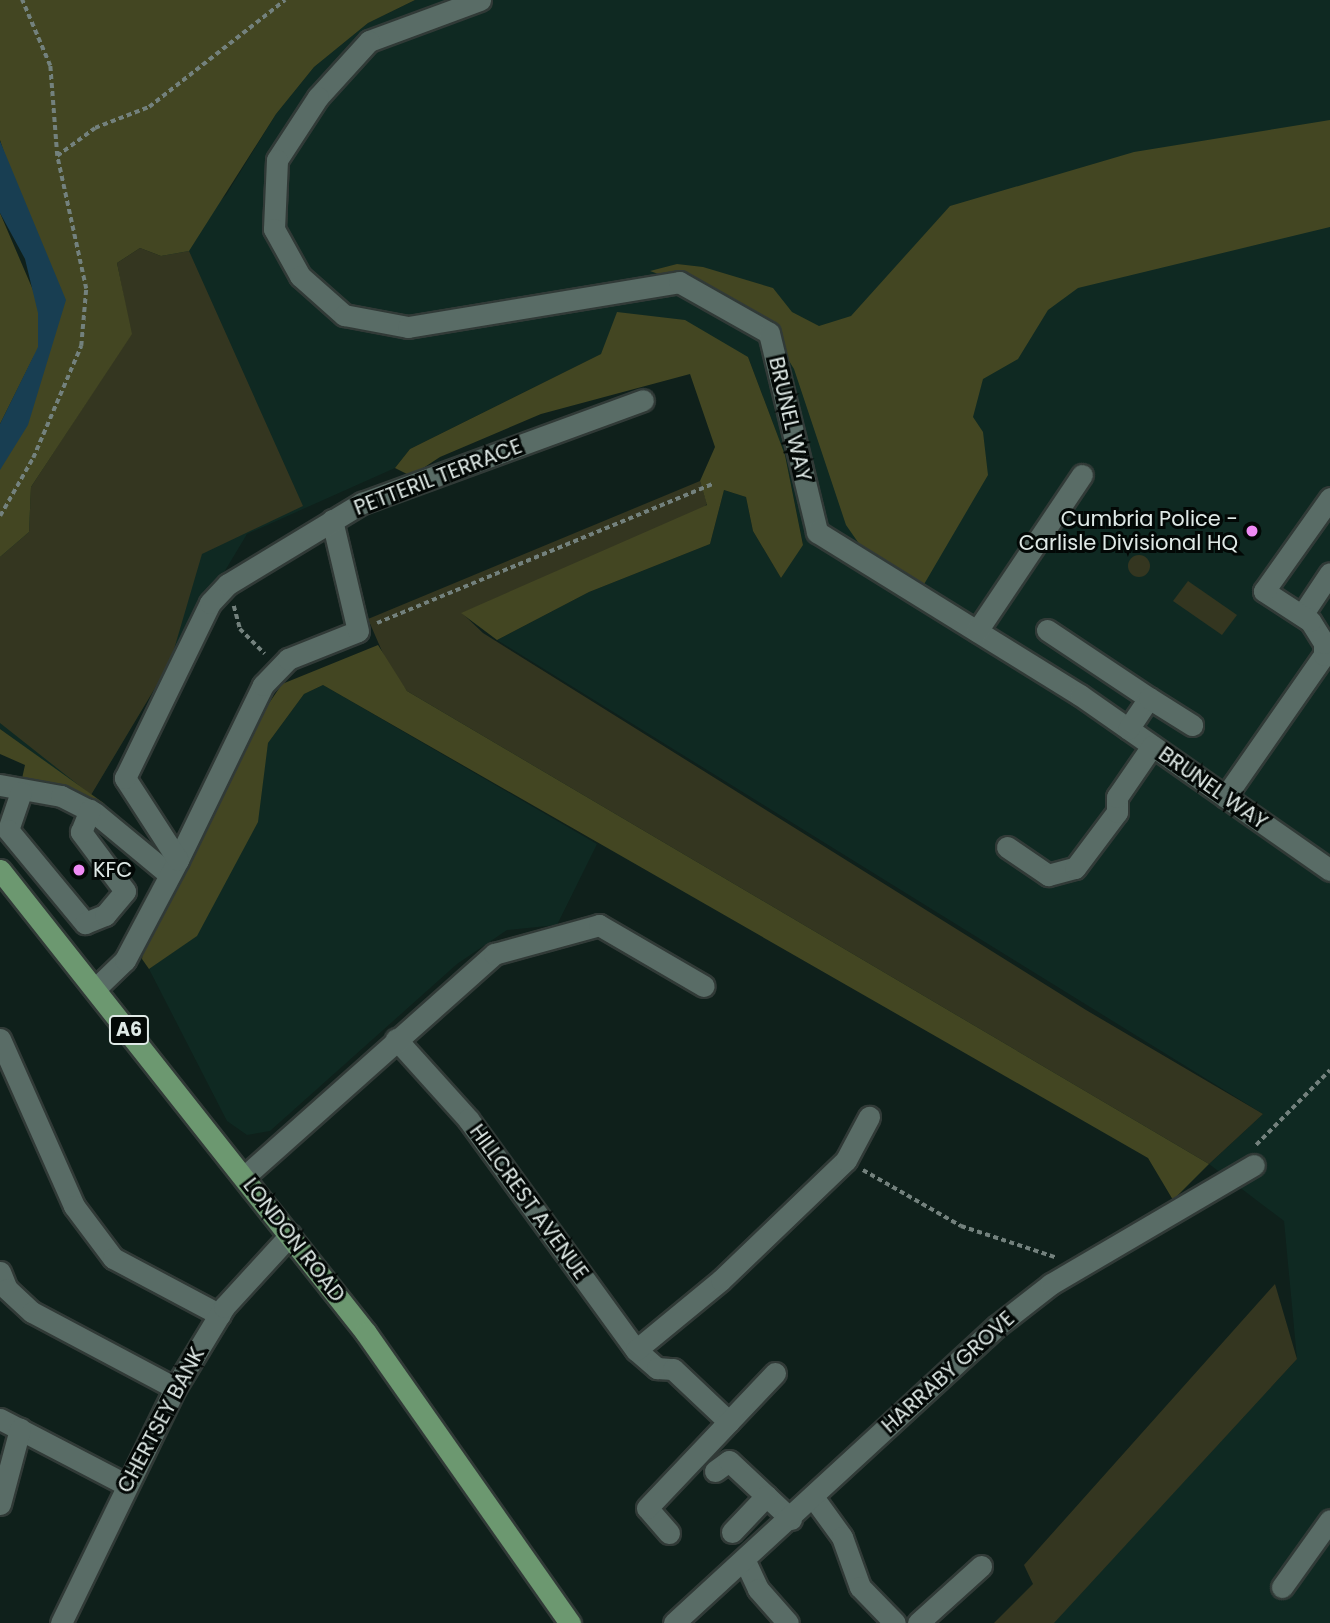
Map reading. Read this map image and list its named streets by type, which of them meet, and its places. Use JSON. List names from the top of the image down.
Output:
{
  "streets": {
    "main road": ["A6", "LONDON ROAD"],
    "street": [
      "BRUNEL WAY",
      "PETTERIL TERRACE",
      "HILLCREST AVENUE",
      "HARRABY GROVE",
      "CHERTSEY BANK"
    ]
  },
  "crossings": [
    ["LONDON ROAD", "CHERTSEY BANK"]
  ],
  "places": ["Cumbria Police - Carlisle Divisional HQ", "KFC"]
}
